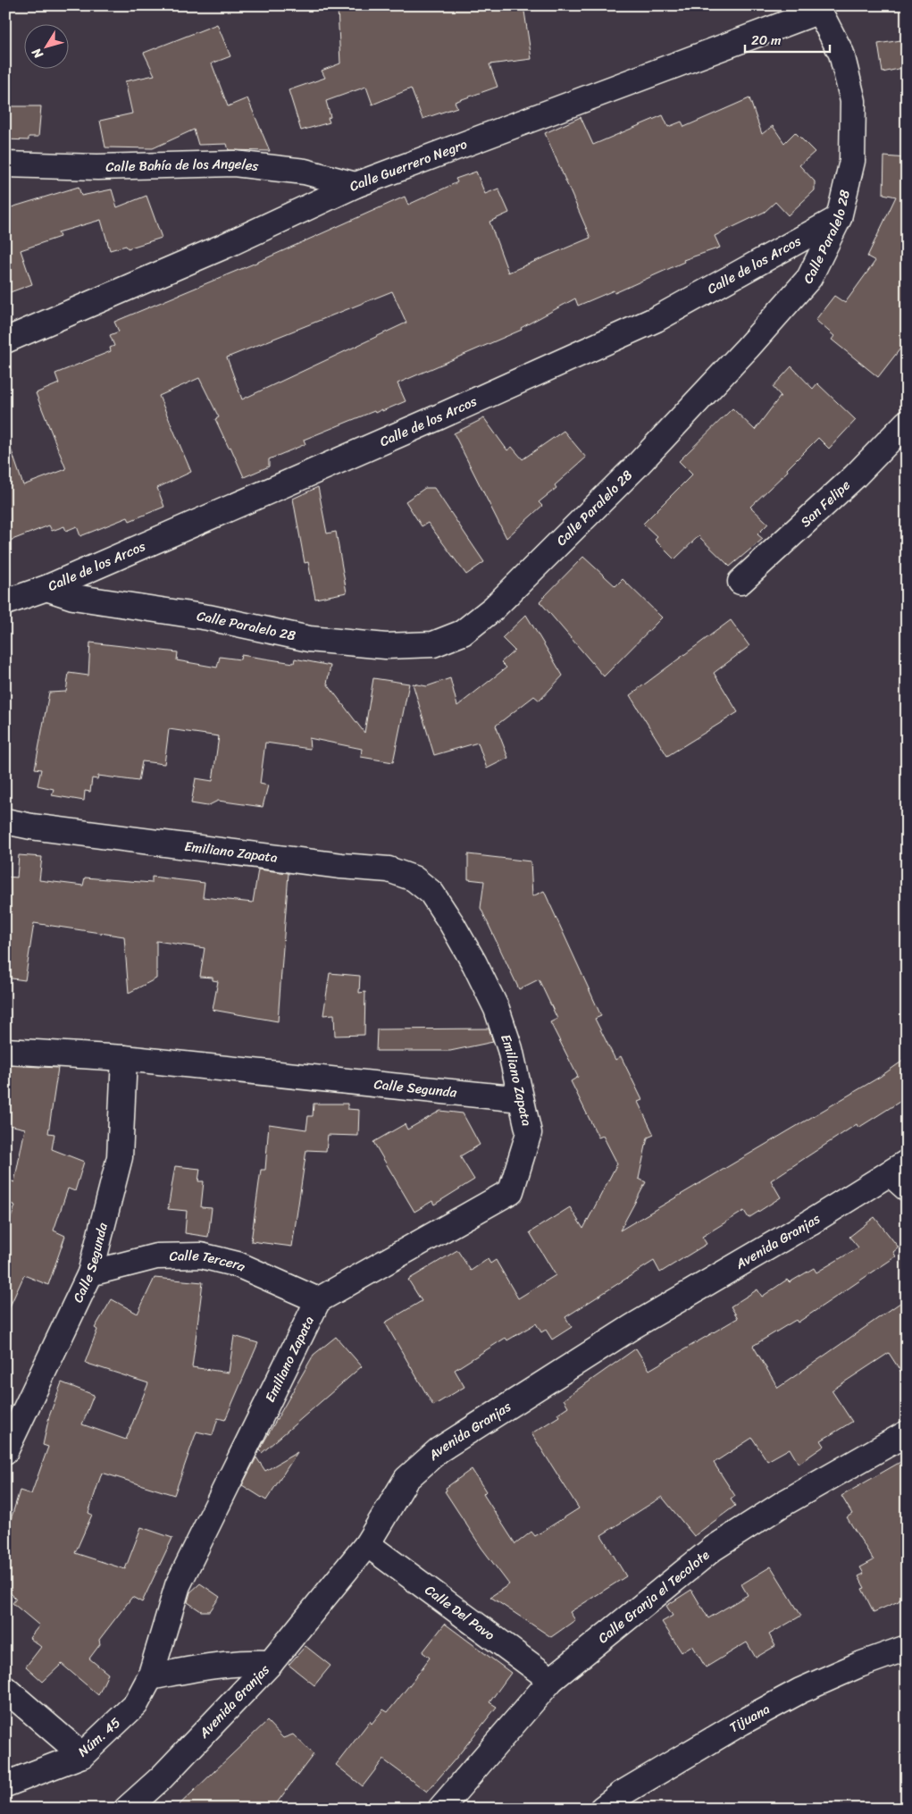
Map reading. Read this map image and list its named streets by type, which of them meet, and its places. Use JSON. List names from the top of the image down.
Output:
{
  "streets": {
    "street": [
      "Calle Guerrero Negro",
      "Calle Bahía de los Angeles",
      "Calle Paralelo 28",
      "Calle de los Arcos",
      "San Felipe",
      "Emiliano Zapata",
      "Calle Segunda",
      "Avenida Granjas",
      "Calle Tercera",
      "Calle Granja el Tecolote",
      "Calle Del Pavo",
      "Tijuana",
      "Núm. 45"
    ]
  },
  "crossings": [
    ["Calle Guerrero Negro", "Calle Bahía de los Angeles"],
    ["Calle Guerrero Negro", "Calle Paralelo 28"],
    ["Calle Paralelo 28", "Calle de los Arcos"],
    ["Emiliano Zapata", "Calle Segunda"],
    ["Emiliano Zapata", "Calle Tercera"],
    ["Emiliano Zapata", "Núm. 45"],
    ["Calle Segunda", "Calle Tercera"],
    ["Avenida Granjas", "Calle Del Pavo"],
    ["Calle Granja el Tecolote", "Calle Del Pavo"]
  ],
  "scale_bar": "20 m",
  "north": "bottom left"
}
